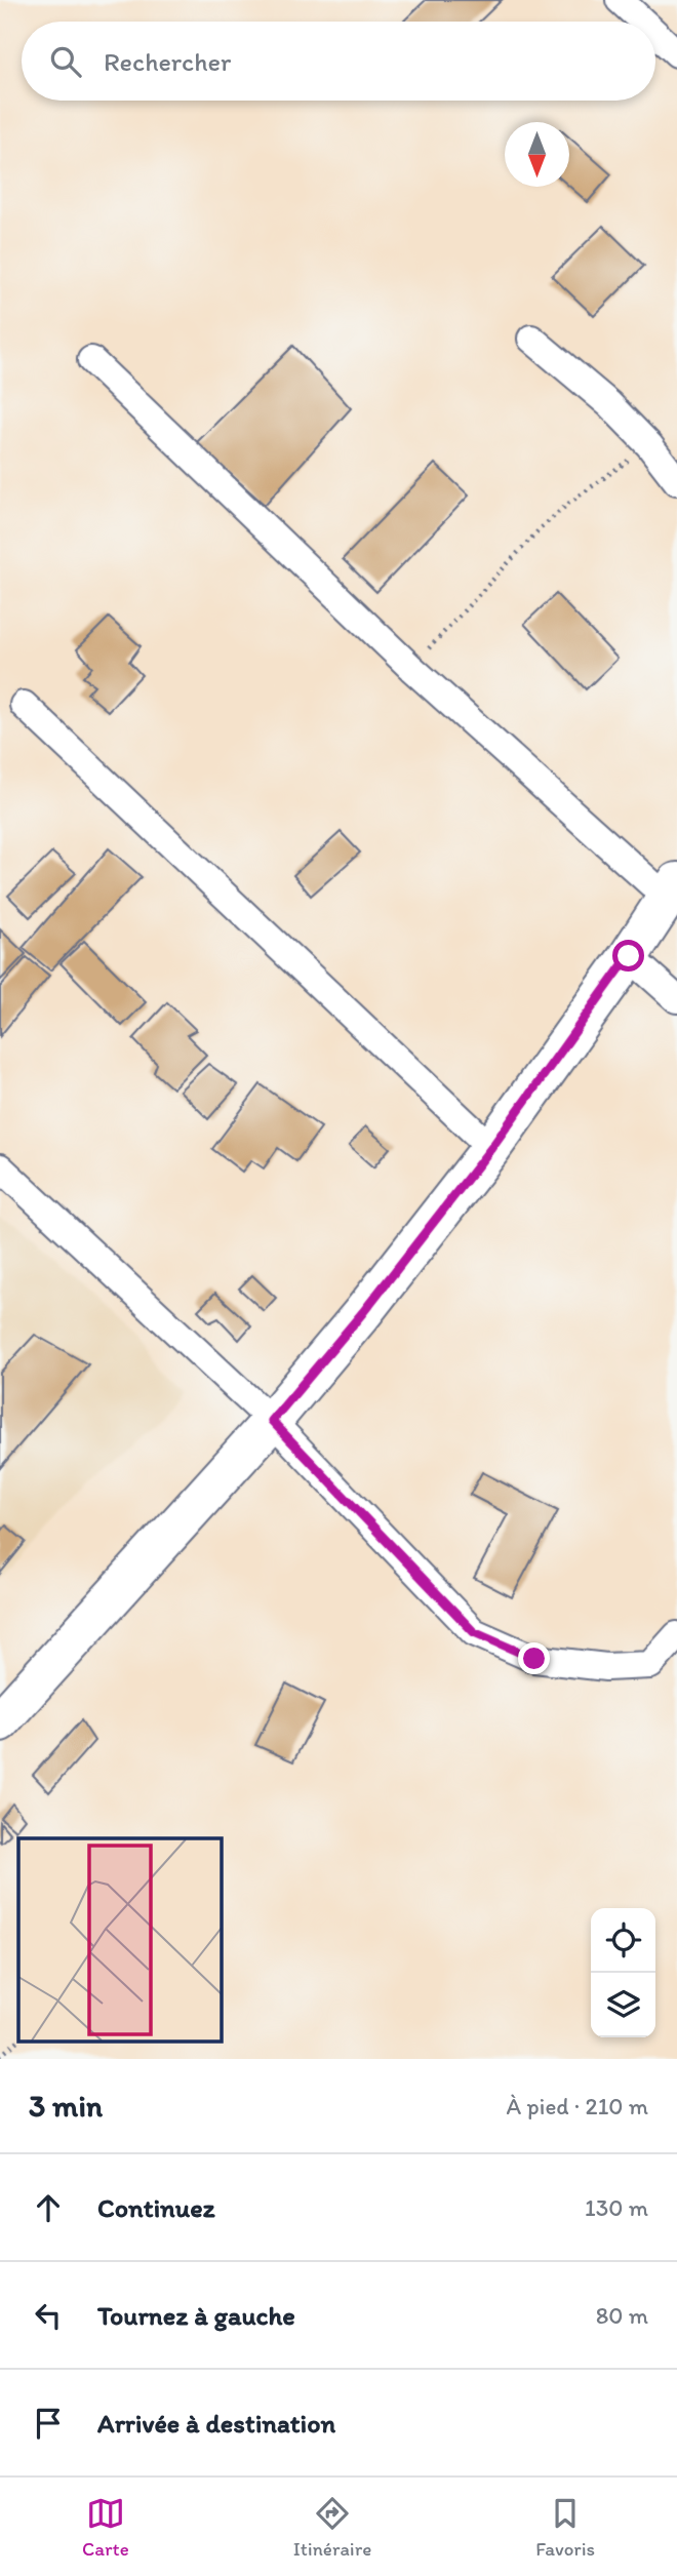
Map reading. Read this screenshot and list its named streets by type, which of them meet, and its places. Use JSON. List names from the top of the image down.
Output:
{
  "north": "bottom",
  "page": {
    "search": "Rechercher",
    "heading": ["3 min", "À pied · 210 m"],
    "list": [
      ["Continuez", "130 m"],
      ["Tournez à gauche", "80 m"],
      "Arrivée à destination"
    ],
    "nav": ["Carte", "Itinéraire", "Favoris"]
  }
}
